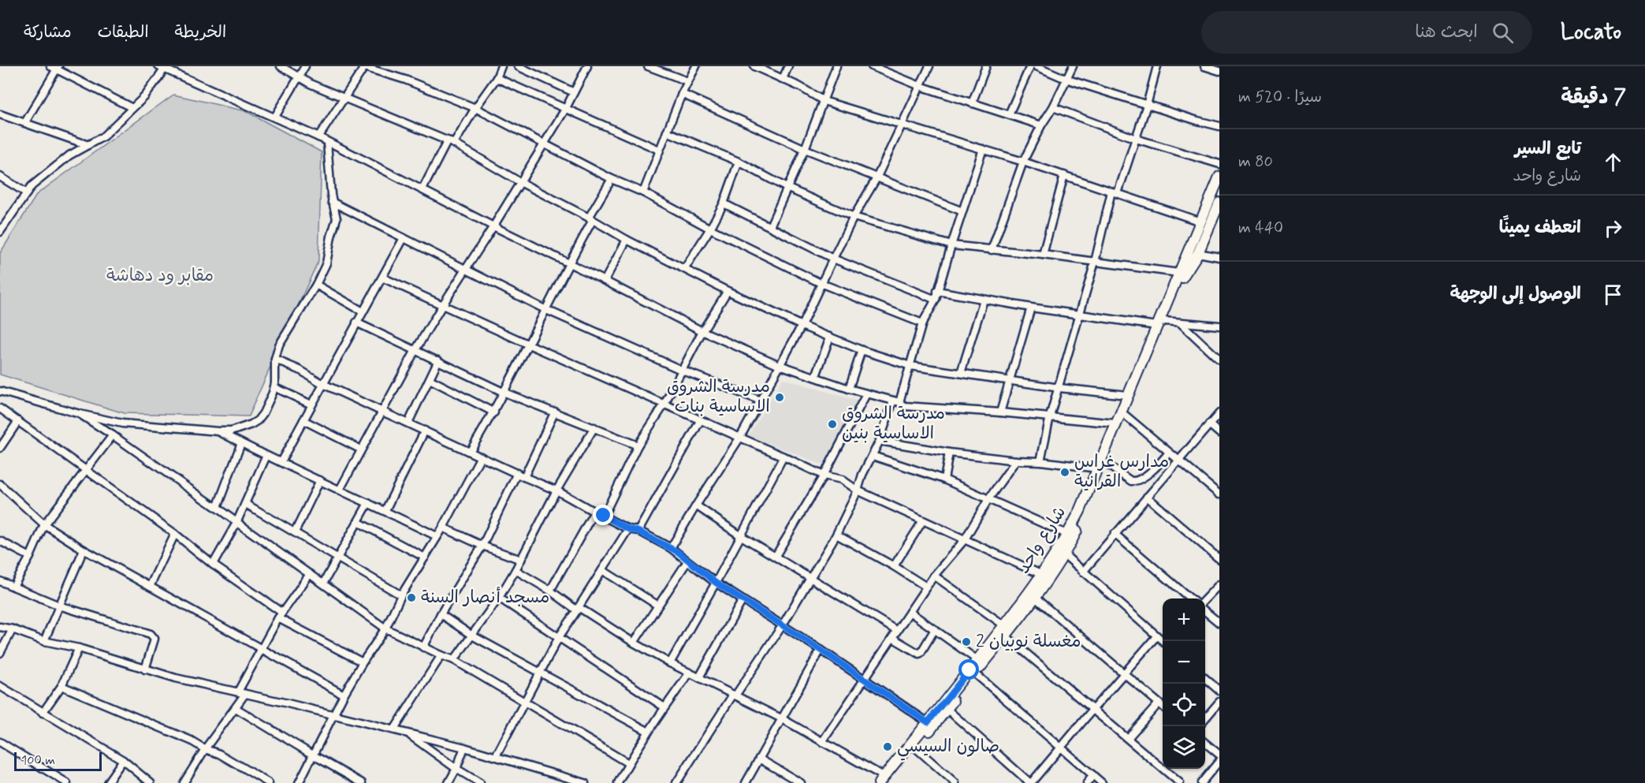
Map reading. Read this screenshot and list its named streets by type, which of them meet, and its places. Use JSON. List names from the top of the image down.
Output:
{
  "streets": {
    "street": ["شارع واحد"]
  },
  "parks": ["مقابر ود دهاشة"],
  "places": [
    "مدرسة الشروق الاساسية بنات",
    "مدرسة الشروق الاساسية بنين",
    "مدارس غراس القرانية",
    "مسجد أنصار السنة",
    "مغسلة نوبيان 2",
    "صالون السيسي"
  ],
  "scale_bar": "100 m",
  "page": {
    "header": "Locato",
    "search": "ابحث هنا",
    "nav": ["الخريطة", "الطبقات", "مشاركة"],
    "heading": ["7 دقيقة", "سيرًا · 520 m"],
    "list": [
      ["تابع السير", "شارع واحد", "80 m"],
      ["انعطف يمينًا", "440 m"],
      "الوصول إلى الوجهة"
    ],
    "map_buttons": ["+", "−"],
    "scale": "100 m"
  }
}
